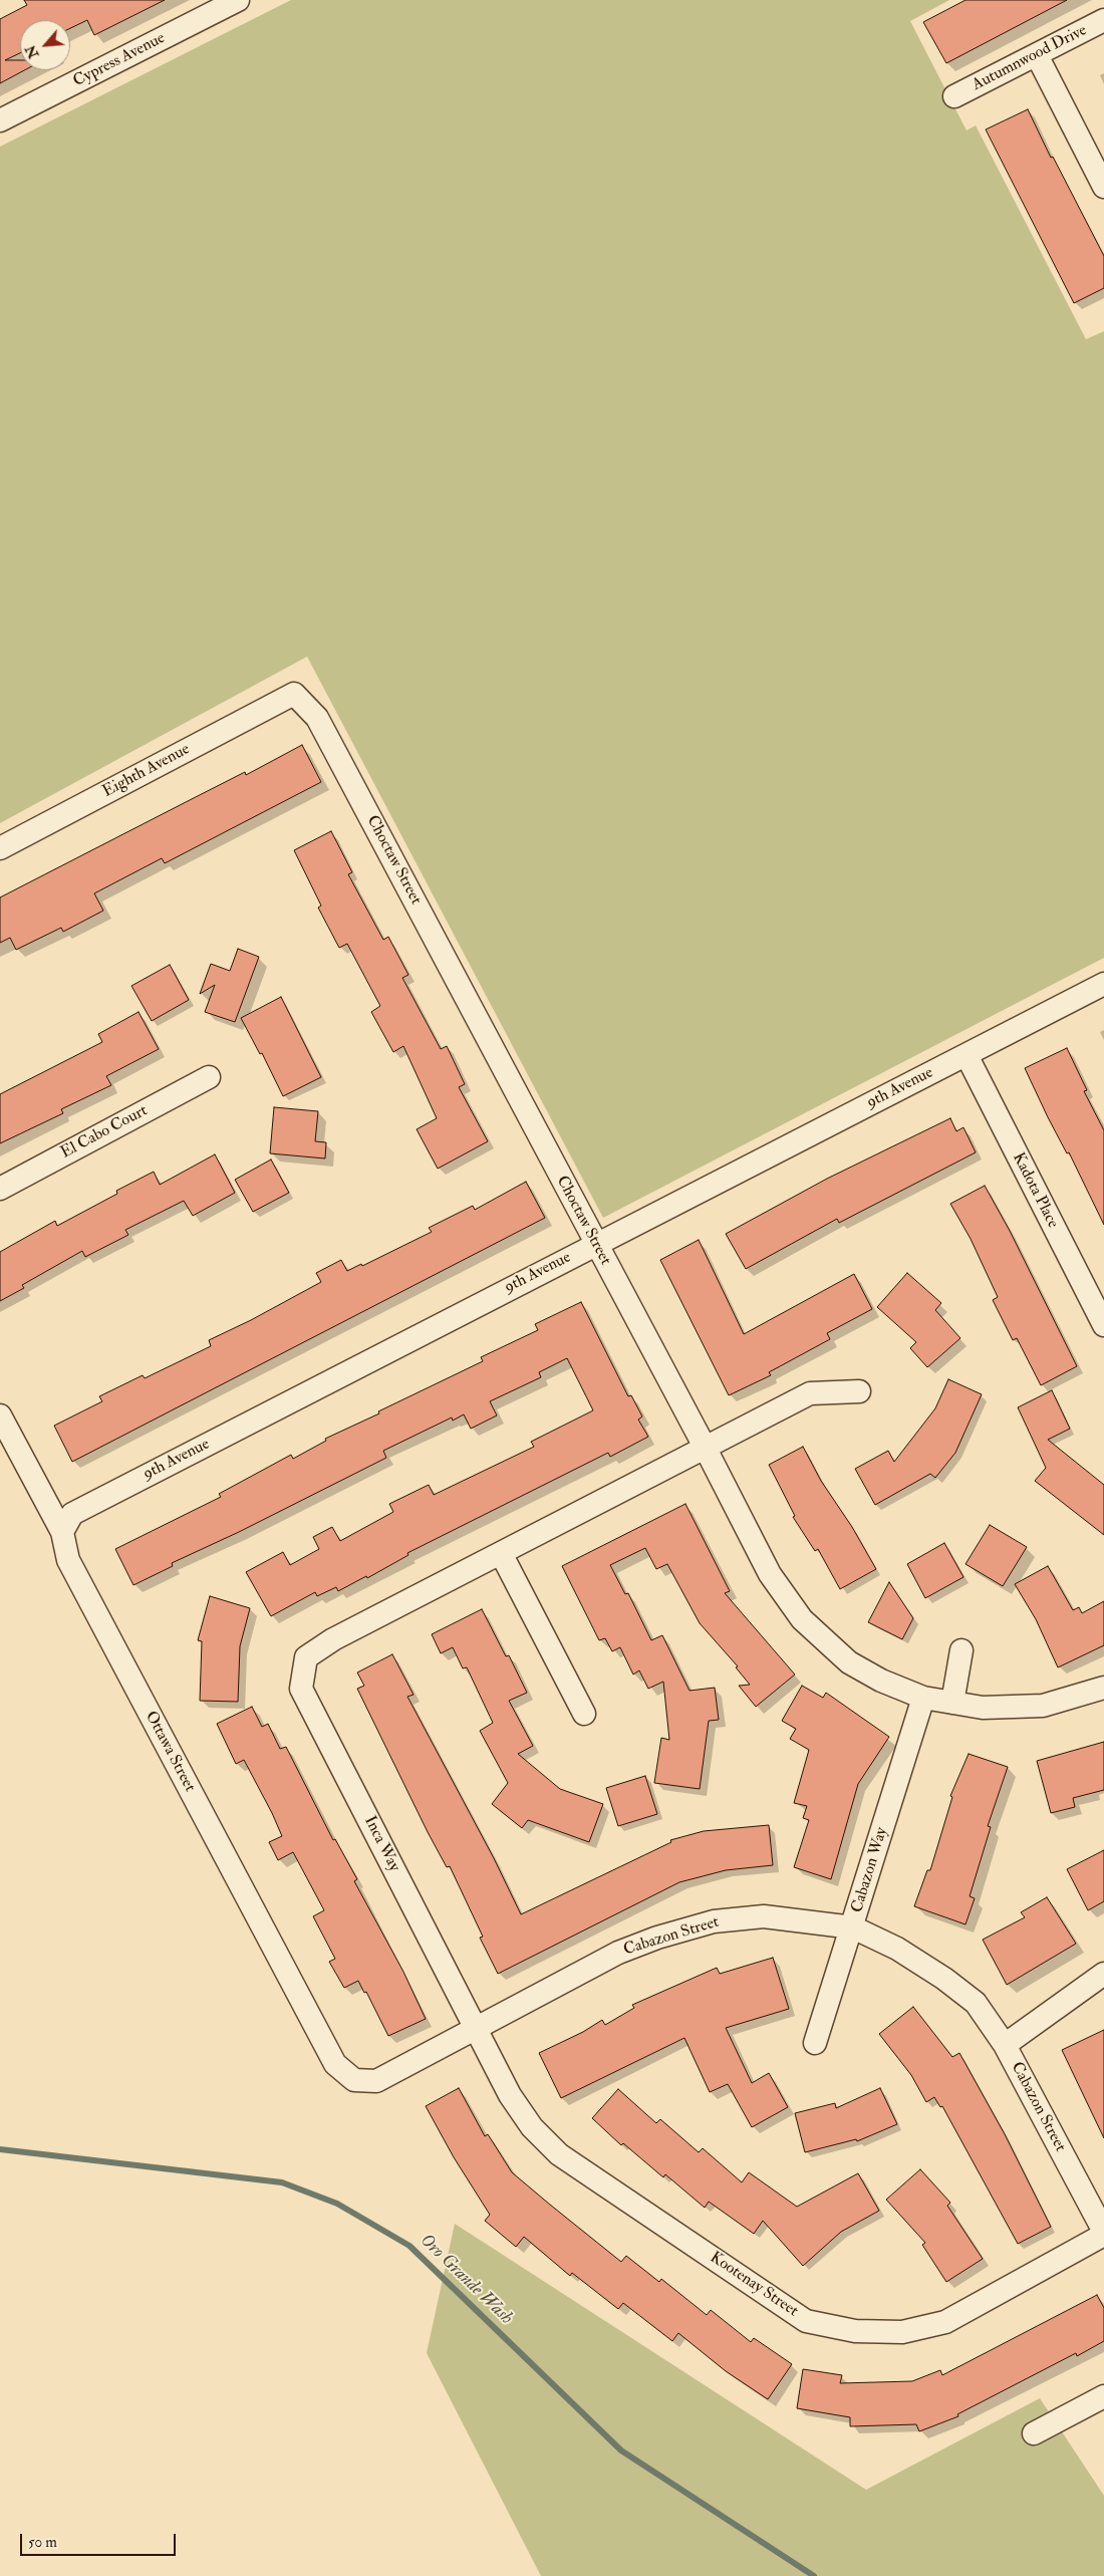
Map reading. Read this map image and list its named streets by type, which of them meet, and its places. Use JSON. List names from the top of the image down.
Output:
{
  "streets": {
    "street": [
      "Autumnwood Drive",
      "Cypress Avenue",
      "Eighth Avenue",
      "Choctaw Street",
      "9th Avenue",
      "El Cabo Court",
      "Kadota Place",
      "Ottawa Street",
      "Inca Way",
      "Cabazon Way",
      "Cabazon Street",
      "Kootenay Street"
    ]
  },
  "crossings": [
    ["Eighth Avenue", "Choctaw Street"],
    ["Choctaw Street", "9th Avenue"],
    ["Choctaw Street", "Cabazon Way"],
    ["9th Avenue", "Kadota Place"],
    ["9th Avenue", "Ottawa Street"],
    ["Ottawa Street", "Cabazon Street"],
    ["Inca Way", "Cabazon Street"],
    ["Inca Way", "Kootenay Street"],
    ["Cabazon Way", "Cabazon Street"],
    ["Cabazon Street", "Kootenay Street"]
  ],
  "water": ["Oro Grande Wash"],
  "scale_bar": "50 m",
  "north": "bottom left"
}
